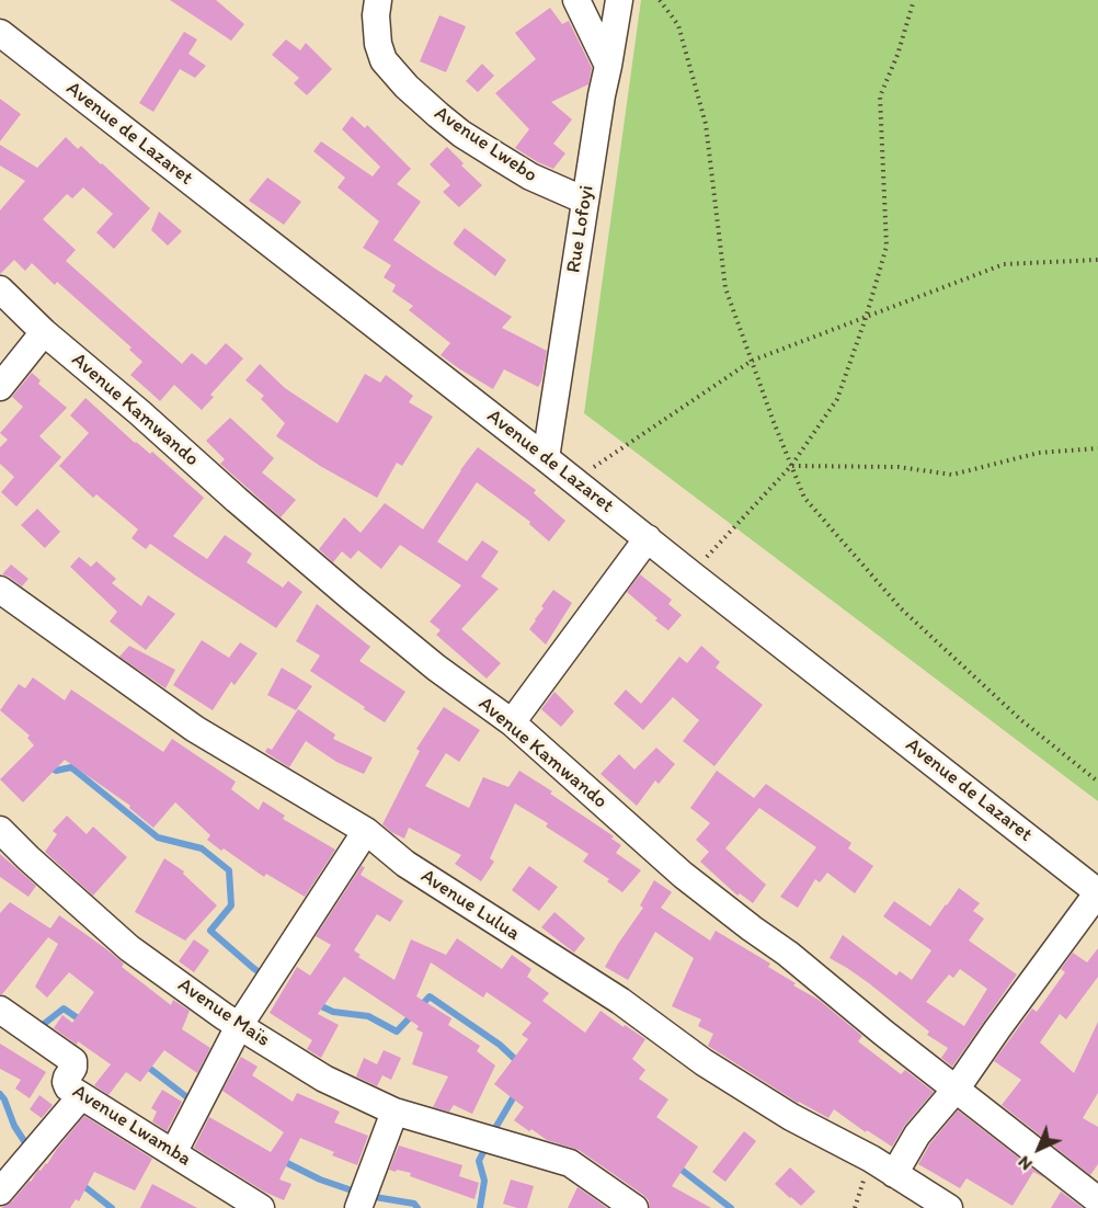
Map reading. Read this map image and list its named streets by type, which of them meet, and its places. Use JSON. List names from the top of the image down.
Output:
{
  "streets": {
    "street": [
      "Avenue de Lazaret",
      "Avenue Lwebo",
      "Rue Lofoyi",
      "Avenue Kamwando",
      "Avenue Lulua",
      "Avenue Maïs",
      "Avenue Lwamba"
    ]
  },
  "crossings": [
    ["Avenue de Lazaret", "Rue Lofoyi"],
    ["Avenue Lwebo", "Rue Lofoyi"]
  ],
  "north": "bottom left"
}
